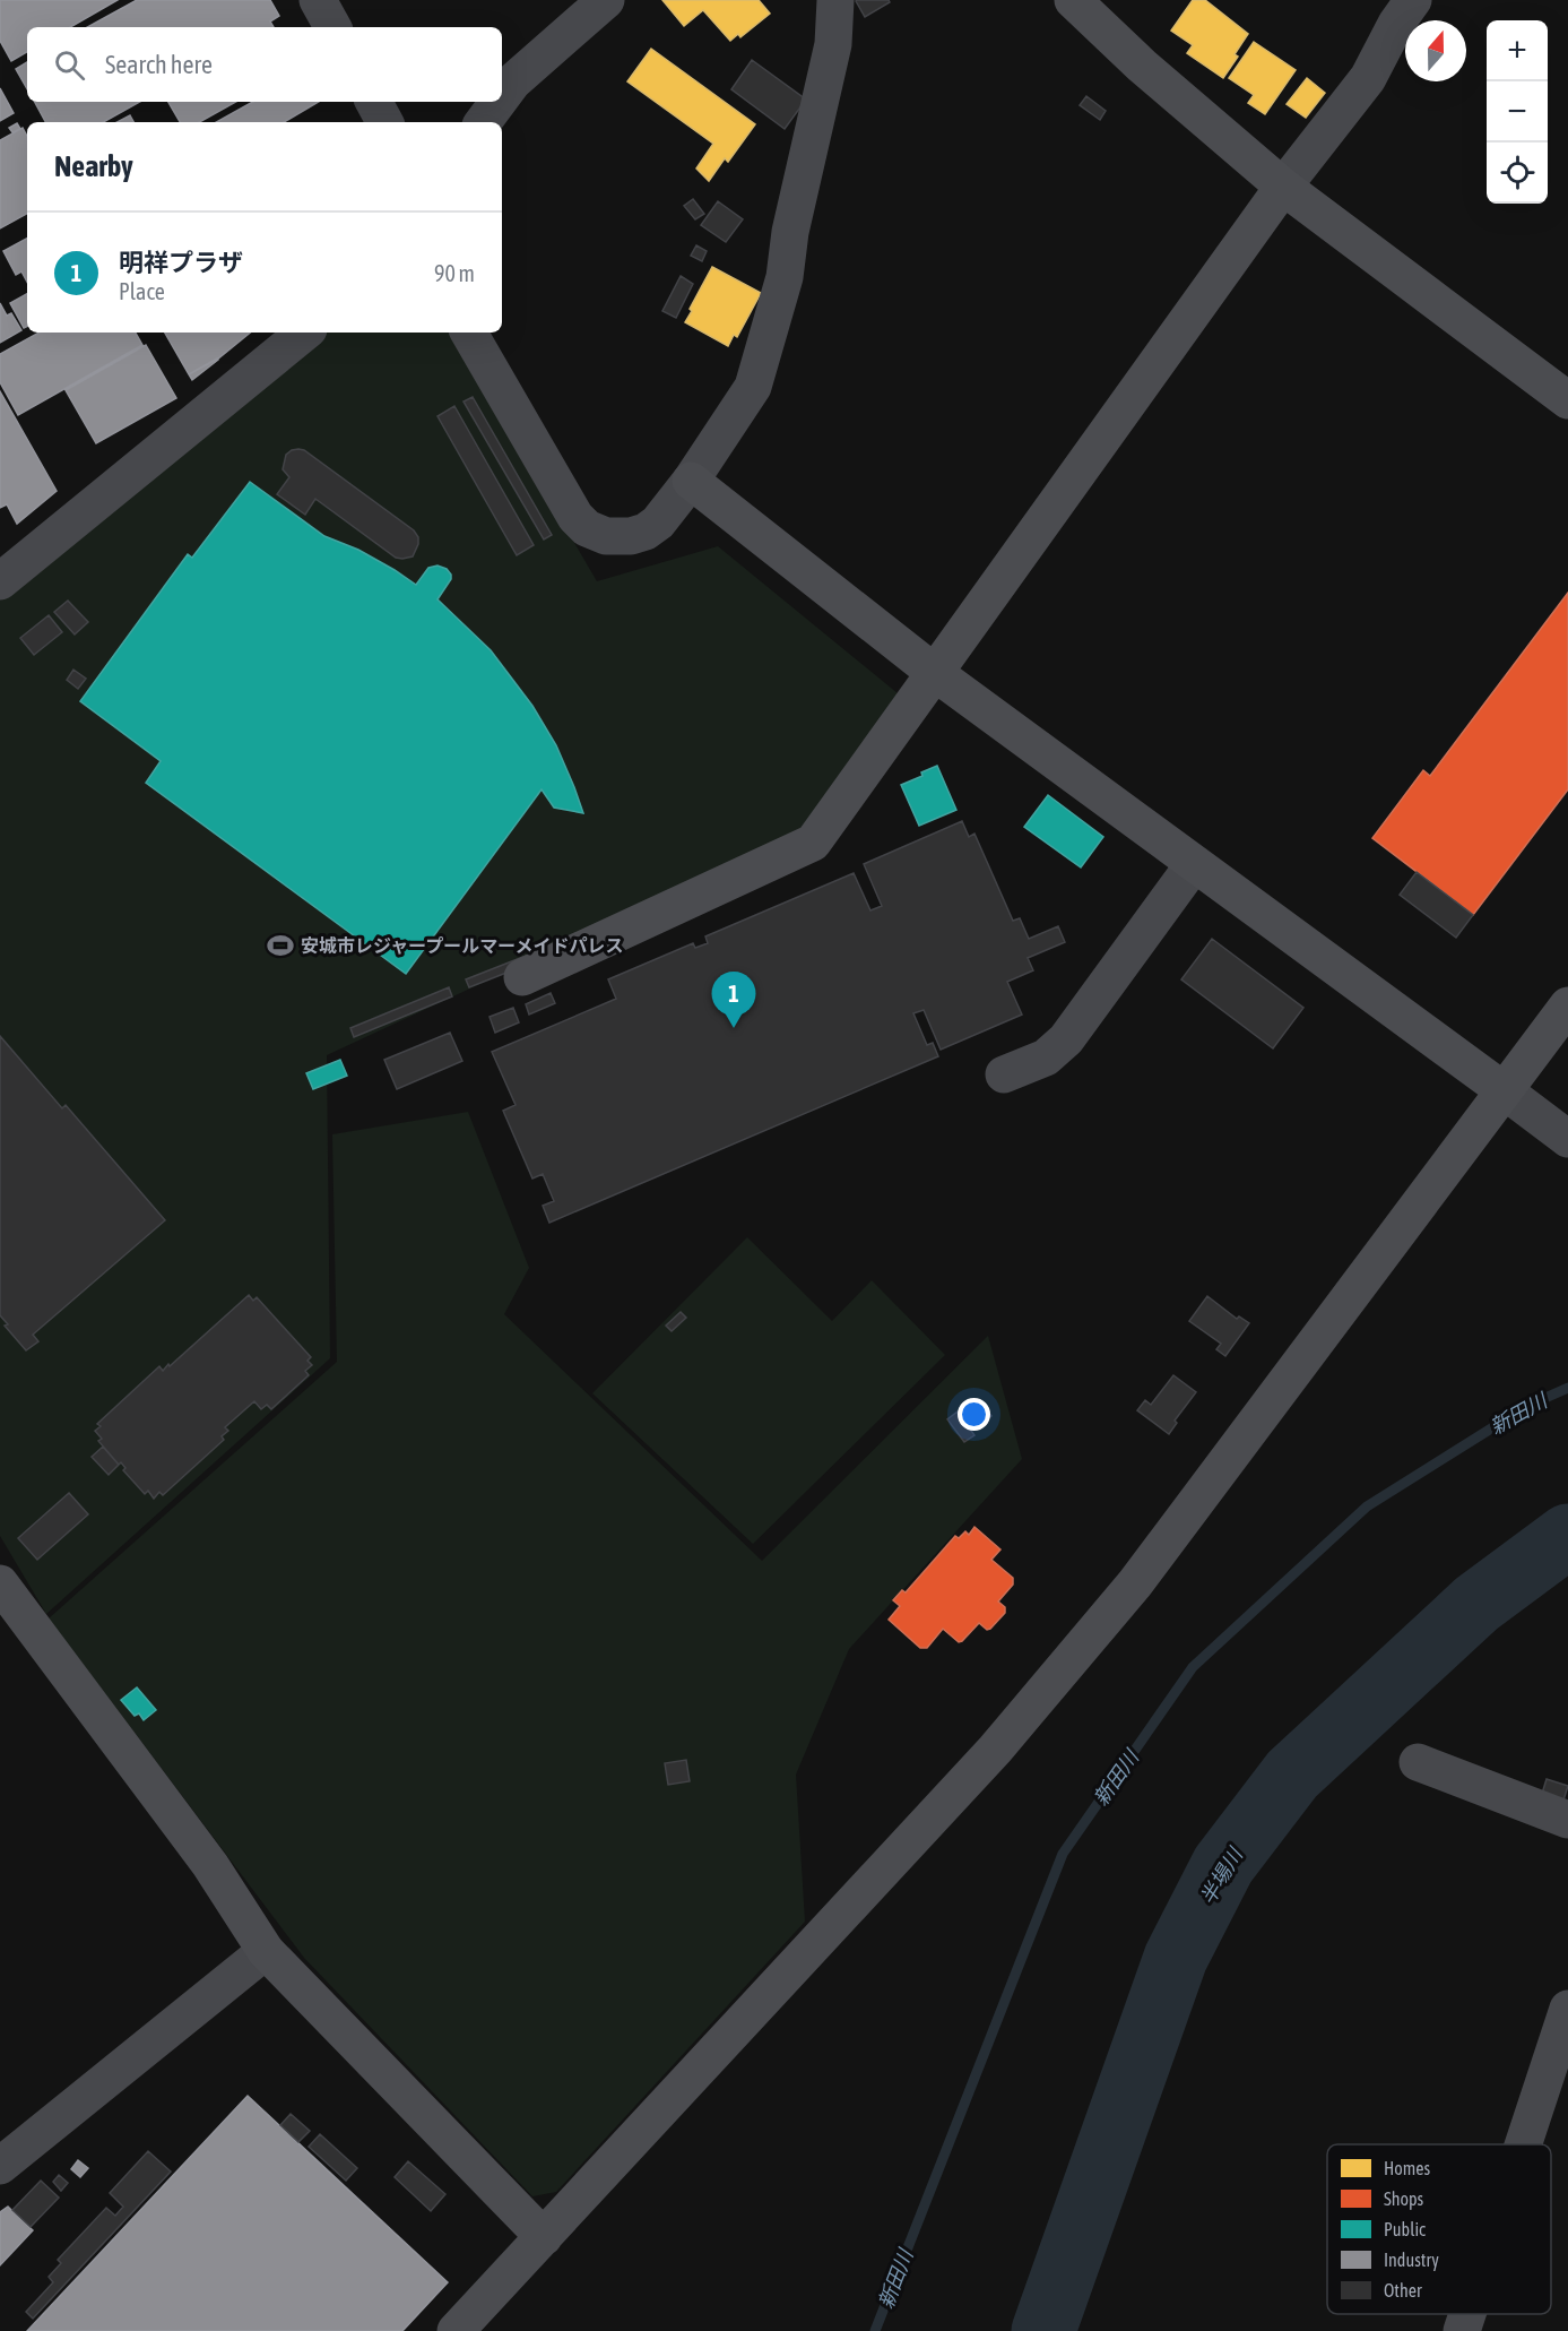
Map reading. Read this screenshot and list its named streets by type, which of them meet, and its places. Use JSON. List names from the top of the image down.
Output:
{
  "water": ["新田川", "半場川"],
  "places": {
    "sports": ["安城市レジャープールマーメイドパレス"]
  },
  "legend": [
    "Homes",
    "Shops",
    "Public",
    "Industry",
    "Other"
  ],
  "north": "top",
  "page": {
    "map_buttons": ["+", "−"],
    "search": "Search here",
    "heading": "Nearby",
    "list": [
      {
        "mark": "1",
        "name": "明祥プラザ",
        "note": "Place",
        "value": "90 m"
      }
    ],
    "pins": "1"
  }
}
